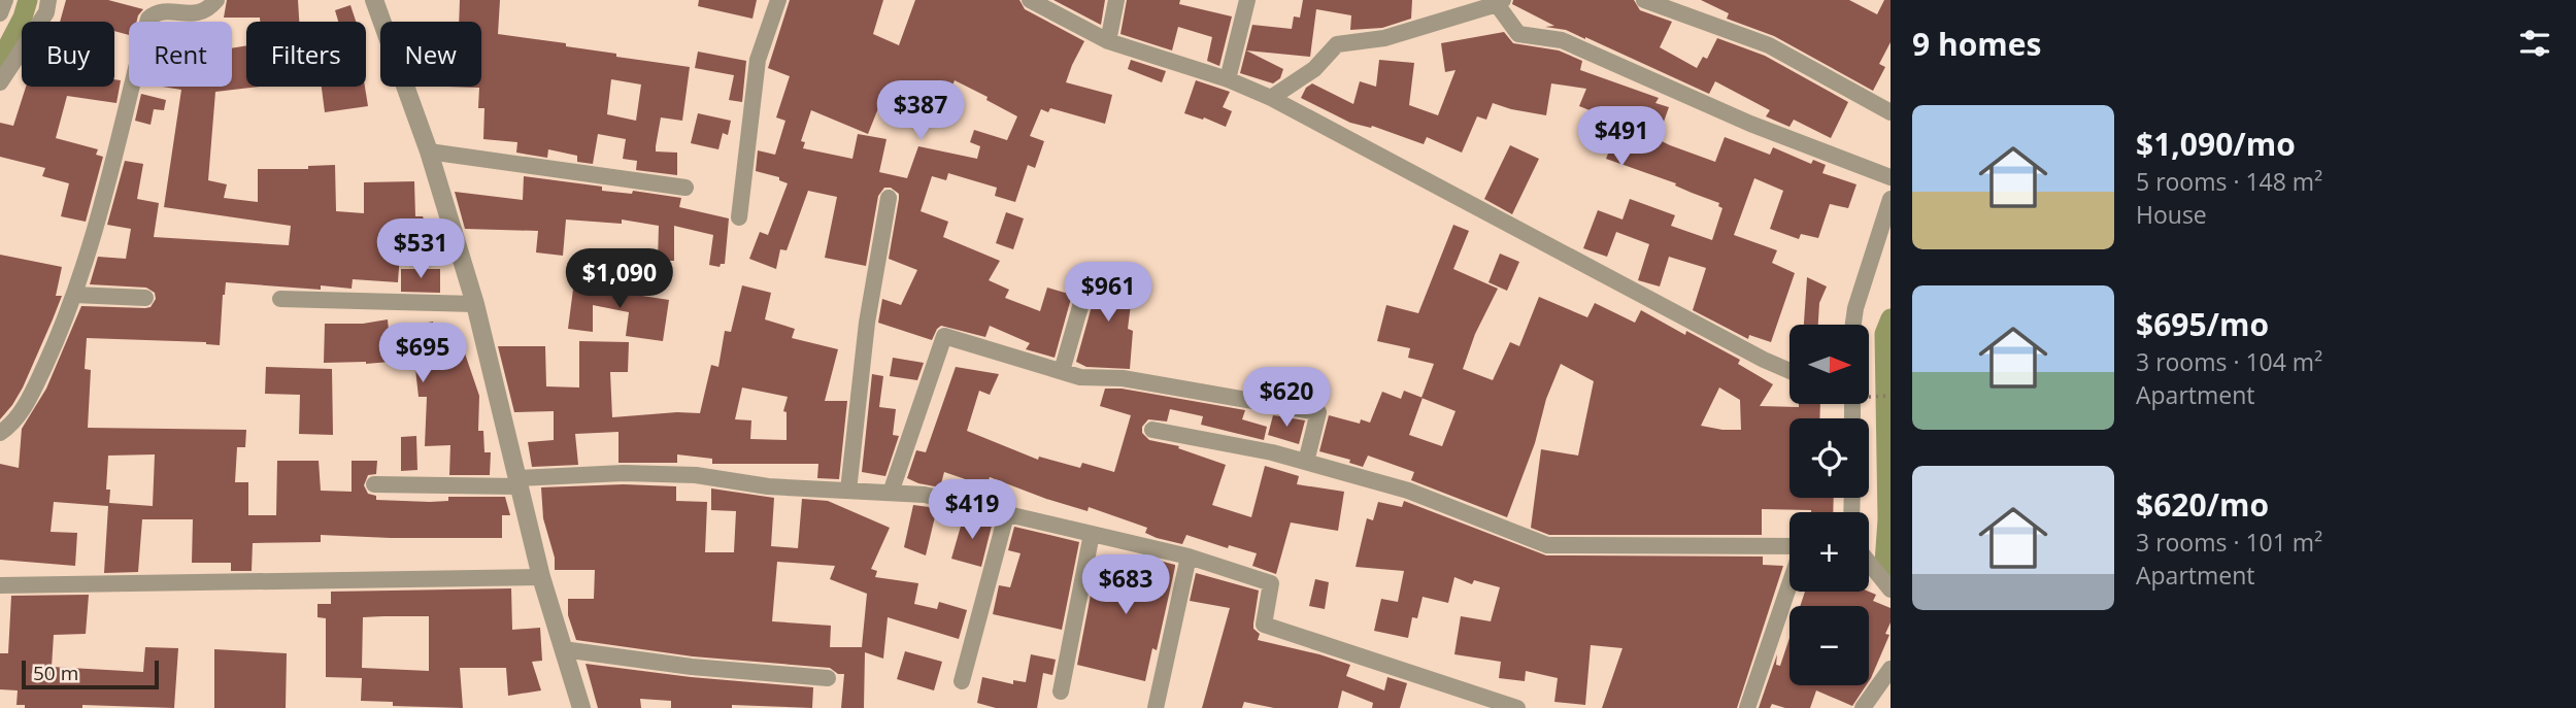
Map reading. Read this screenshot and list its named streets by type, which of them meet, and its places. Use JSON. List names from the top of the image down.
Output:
{
  "scale_bar": "50 m",
  "north": "right",
  "page": {
    "heading": "9 homes",
    "chip": [
      "Buy",
      "Rent",
      "Filters",
      "New"
    ],
    "price": [
      "$387",
      "$491",
      "$531",
      "$1,090",
      "$961",
      "$695",
      "$620",
      "$419",
      "$683"
    ],
    "list": [
      {
        "name": "$1,090/mo",
        "note": "5 rooms · 148 m² · House"
      },
      {
        "name": "$695/mo",
        "note": "3 rooms · 104 m² · Apartment"
      },
      {
        "name": "$620/mo",
        "note": "3 rooms · 101 m² · Apartment"
      }
    ],
    "map_buttons": ["+", "−"],
    "scale": "50 m"
  }
}
